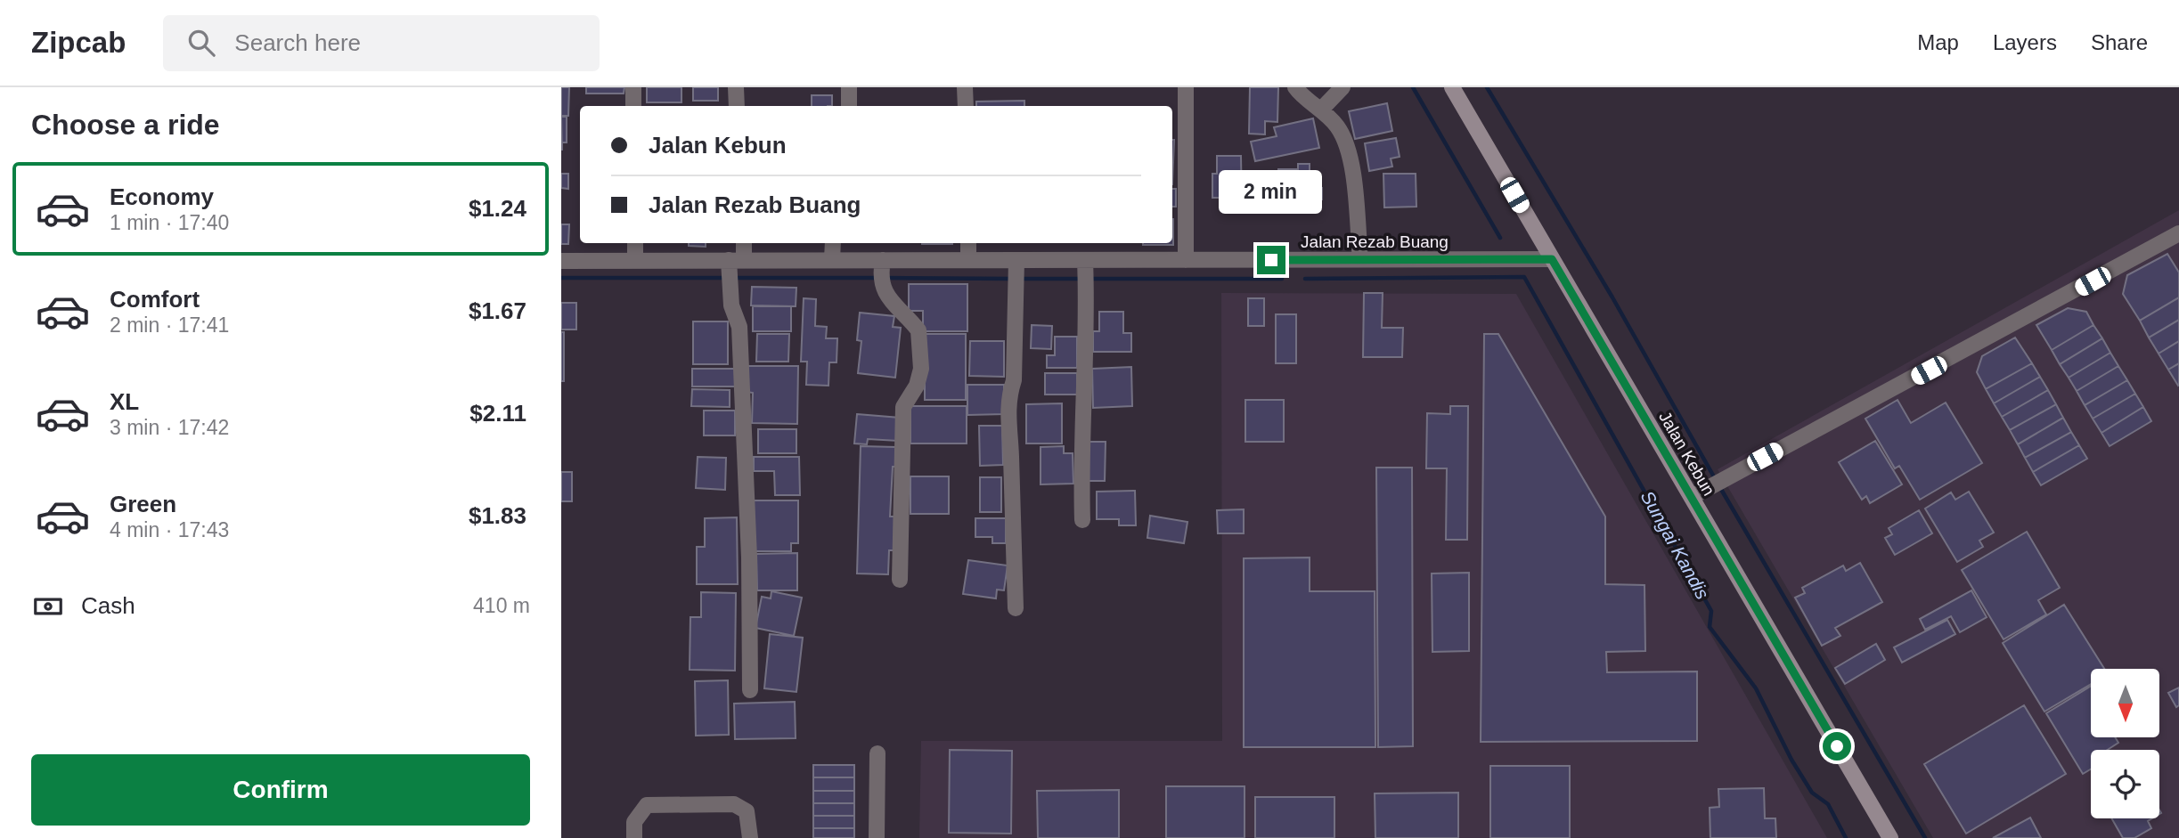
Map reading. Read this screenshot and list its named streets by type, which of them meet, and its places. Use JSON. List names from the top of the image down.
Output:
{
  "streets": {
    "main road": ["Jalan Kebun"],
    "street": ["Jalan Rezab Buang"]
  },
  "crossings": [
    ["Jalan Rezab Buang", "Jalan Kebun"]
  ],
  "water": ["Sungai Kandis"],
  "north": "bottom",
  "page": {
    "header": "Zipcab",
    "search": "Search here",
    "nav": ["Map", "Layers", "Share"],
    "heading": "Choose a ride",
    "banner": ["Jalan Kebun", "Jalan Rezab Buang"],
    "list": [
      {
        "name": "Economy",
        "note": "1 min · 17:40",
        "value": "$1.24"
      },
      {
        "name": "Comfort",
        "note": "2 min · 17:41",
        "value": "$1.67"
      },
      {
        "name": "XL",
        "note": "3 min · 17:42",
        "value": "$2.11"
      },
      {
        "name": "Green",
        "note": "4 min · 17:43",
        "value": "$1.83"
      }
    ],
    "bubble": "2 min",
    "pay": ["Cash", "410 m"],
    "buttons": "Confirm"
  }
}
